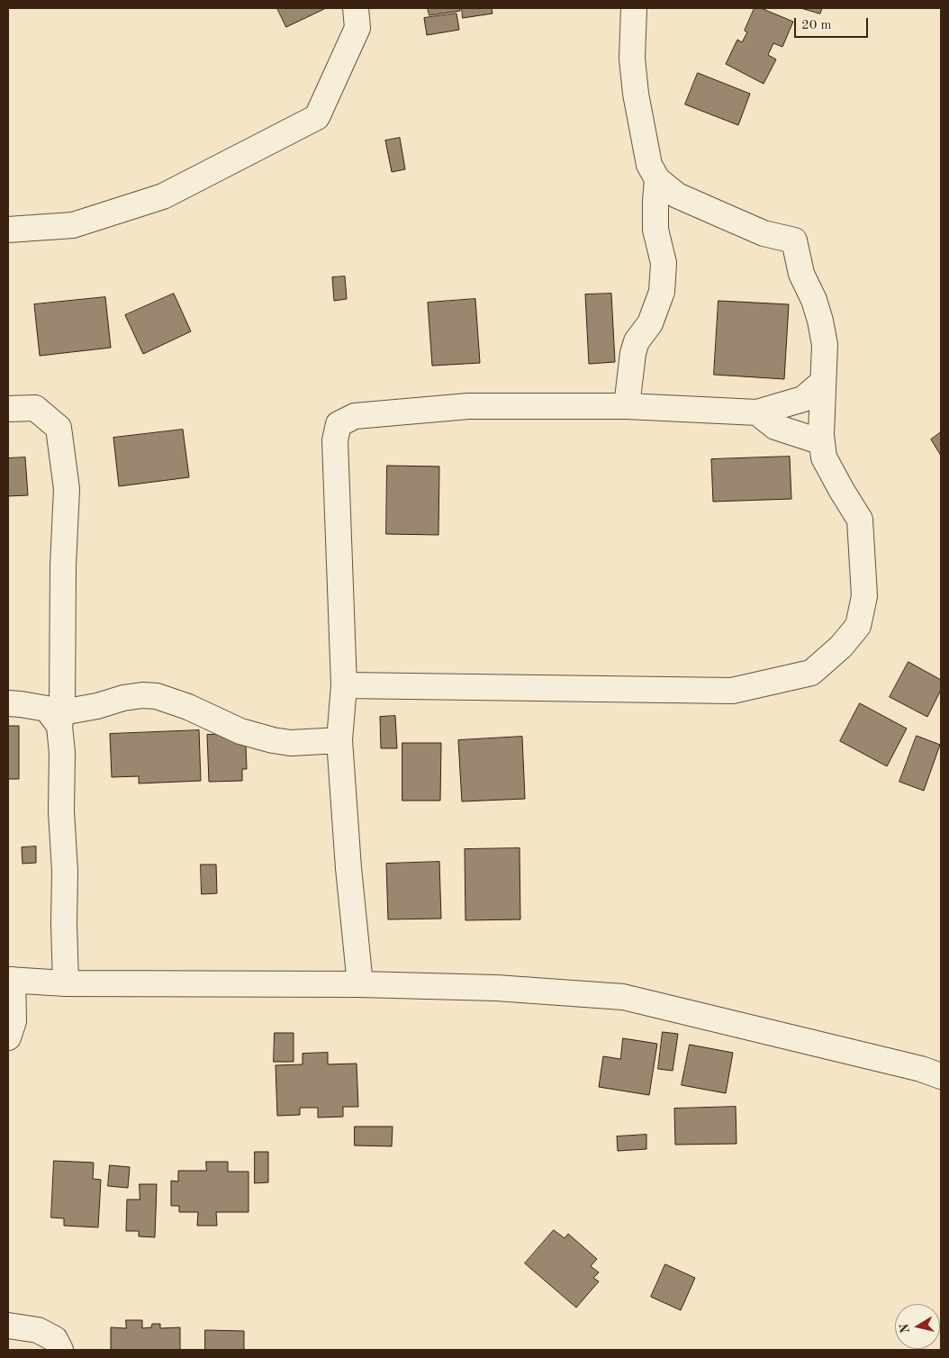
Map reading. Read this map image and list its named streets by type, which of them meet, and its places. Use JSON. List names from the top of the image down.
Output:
{
  "scale_bar": "20 m",
  "north": "left"
}
